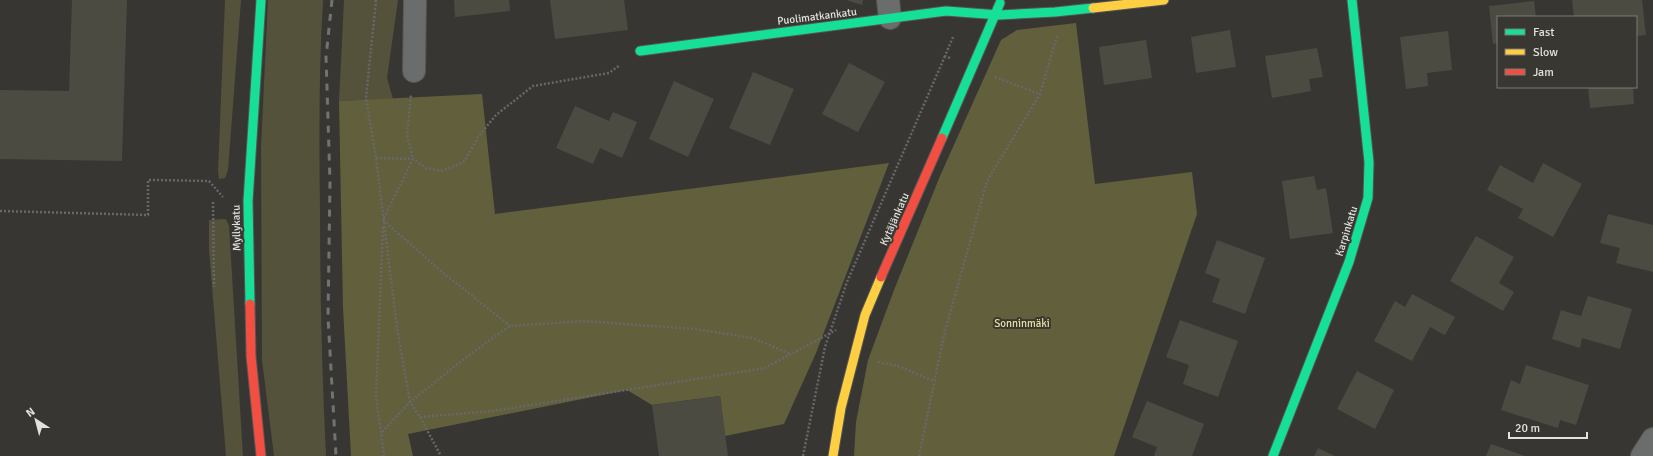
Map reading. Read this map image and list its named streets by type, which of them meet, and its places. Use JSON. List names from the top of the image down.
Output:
{
  "streets": {
    "street": [
      "Puolimatkankatu",
      "Kytäjänkatu",
      "Myllykatu",
      "Karpinkatu"
    ]
  },
  "crossings": [
    ["Puolimatkankatu", "Kytäjänkatu"]
  ],
  "parks": ["Sonninmäki"],
  "legend": ["Fast", "Slow", "Jam"],
  "scale_bar": "20 m",
  "north": "top left"
}
